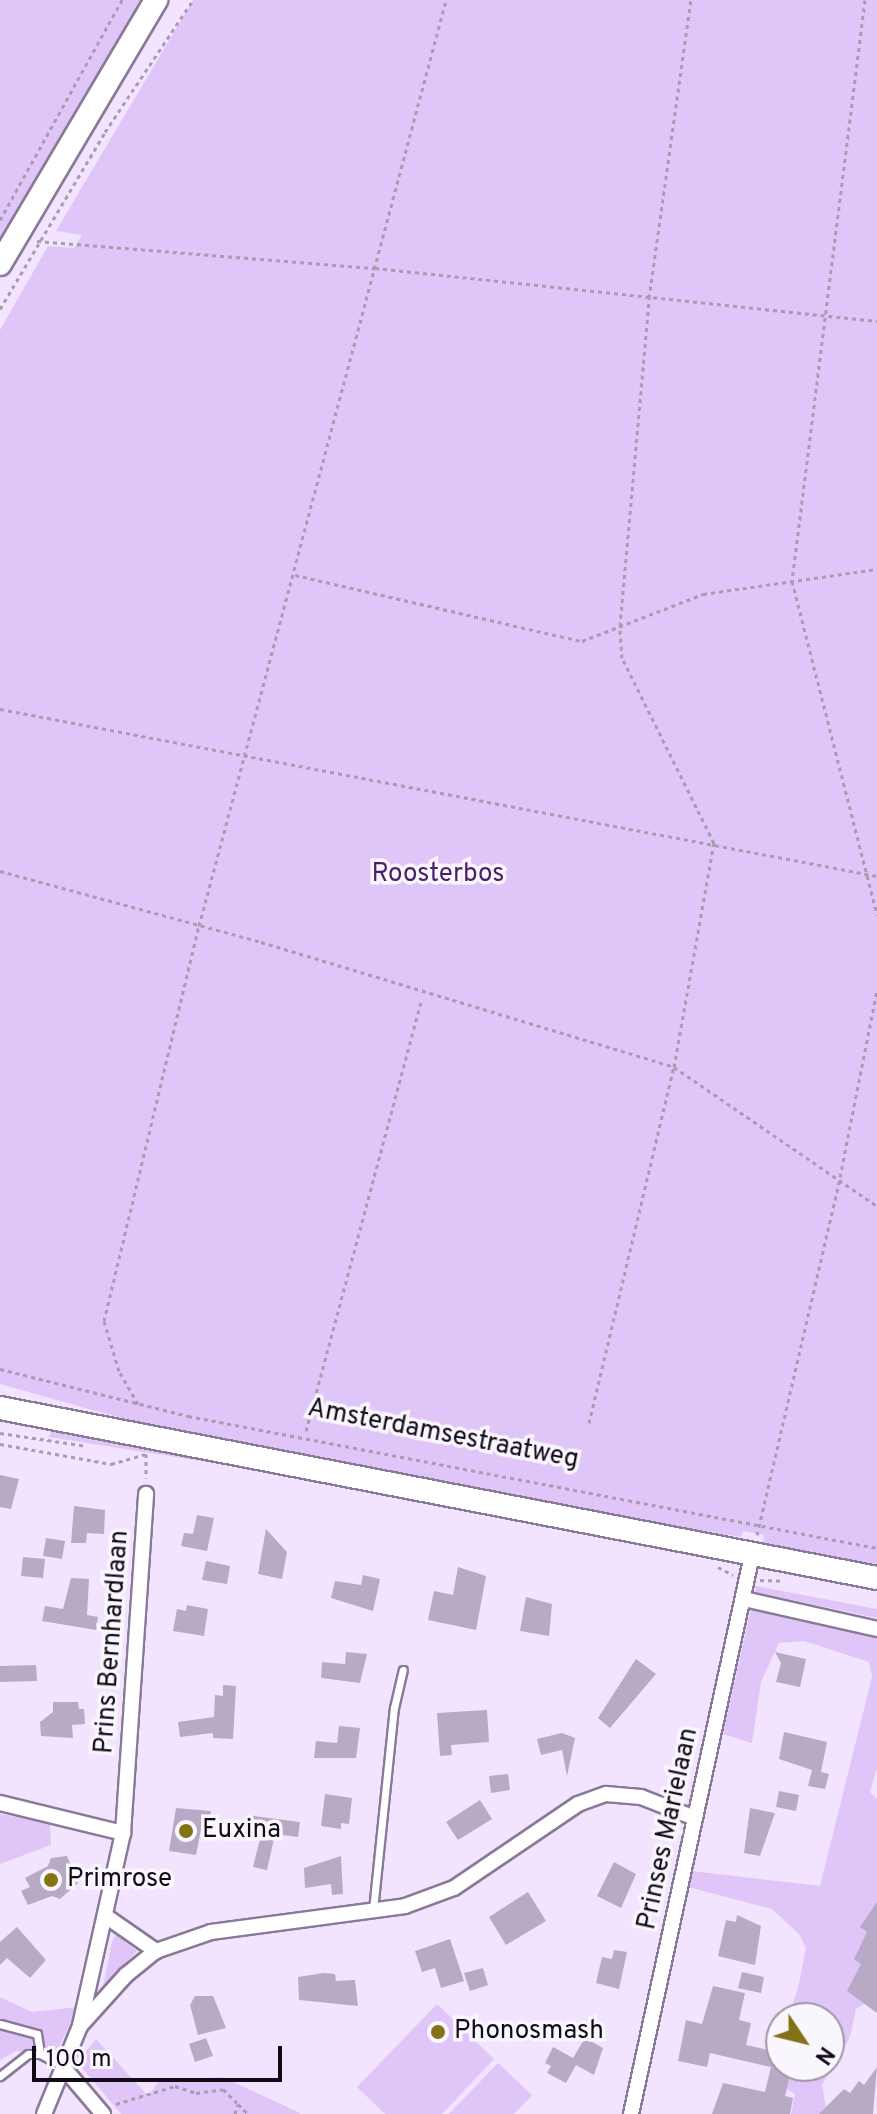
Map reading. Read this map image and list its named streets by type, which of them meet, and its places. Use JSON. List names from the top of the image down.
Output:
{
  "streets": {
    "street": ["Prins Bernhardlaan", "Prinses Marielaan"],
    "path": ["Amsterdamsestraatweg"]
  },
  "parks": ["Roosterbos"],
  "places": ["Euxina", "Primrose", "Phonosmash"],
  "scale_bar": "100 m",
  "north": "bottom right"
}
